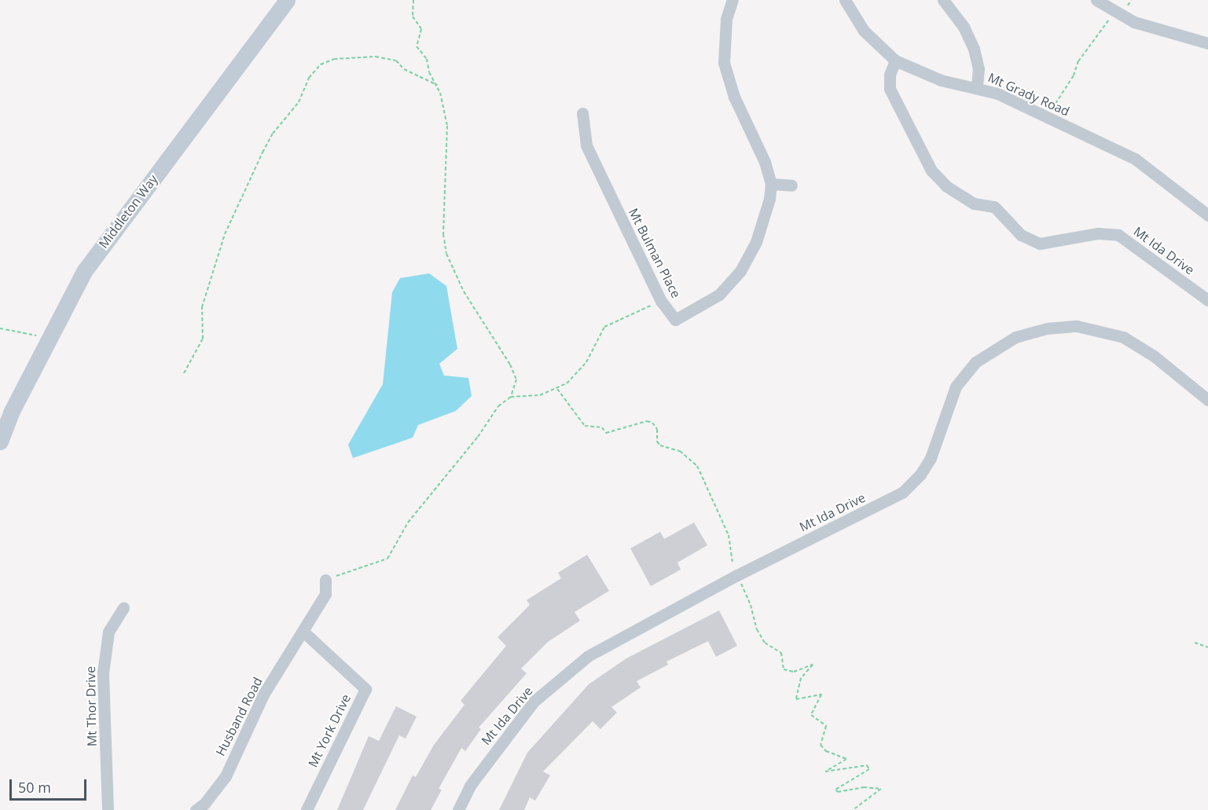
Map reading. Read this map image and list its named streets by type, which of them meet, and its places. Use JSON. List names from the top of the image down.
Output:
{
  "streets": {
    "street": [
      "Mt Grady Road",
      "Middleton Way",
      "Mt Ida Drive",
      "Mt Bulman Place",
      "Mt Thor Drive",
      "Husband Road",
      "Mt York Drive"
    ]
  },
  "crossings": [
    ["Mt Grady Road", "Mt Ida Drive"],
    ["Husband Road", "Mt York Drive"]
  ],
  "scale_bar": "50 m"
}
